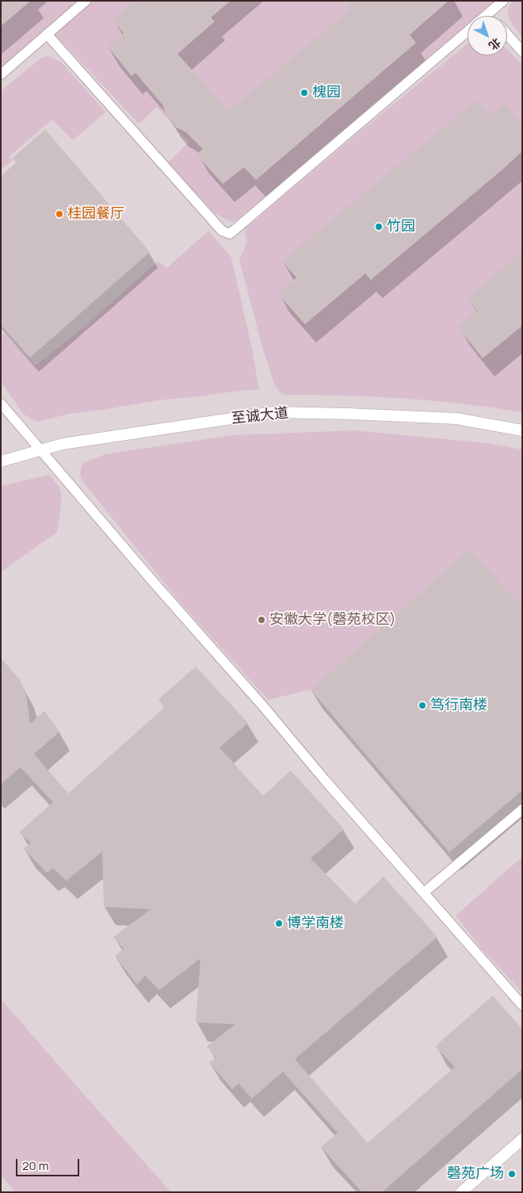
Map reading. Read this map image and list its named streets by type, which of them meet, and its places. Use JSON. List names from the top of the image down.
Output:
{
  "streets": {
    "street": ["至诚大道"]
  },
  "places": [
    "槐园",
    "桂园餐厅",
    "竹园",
    "安徽大学(磬苑校区)",
    "笃行南楼",
    "博学南楼",
    "磬苑广场"
  ],
  "scale_bar": "20 m",
  "north": "bottom right"
}
